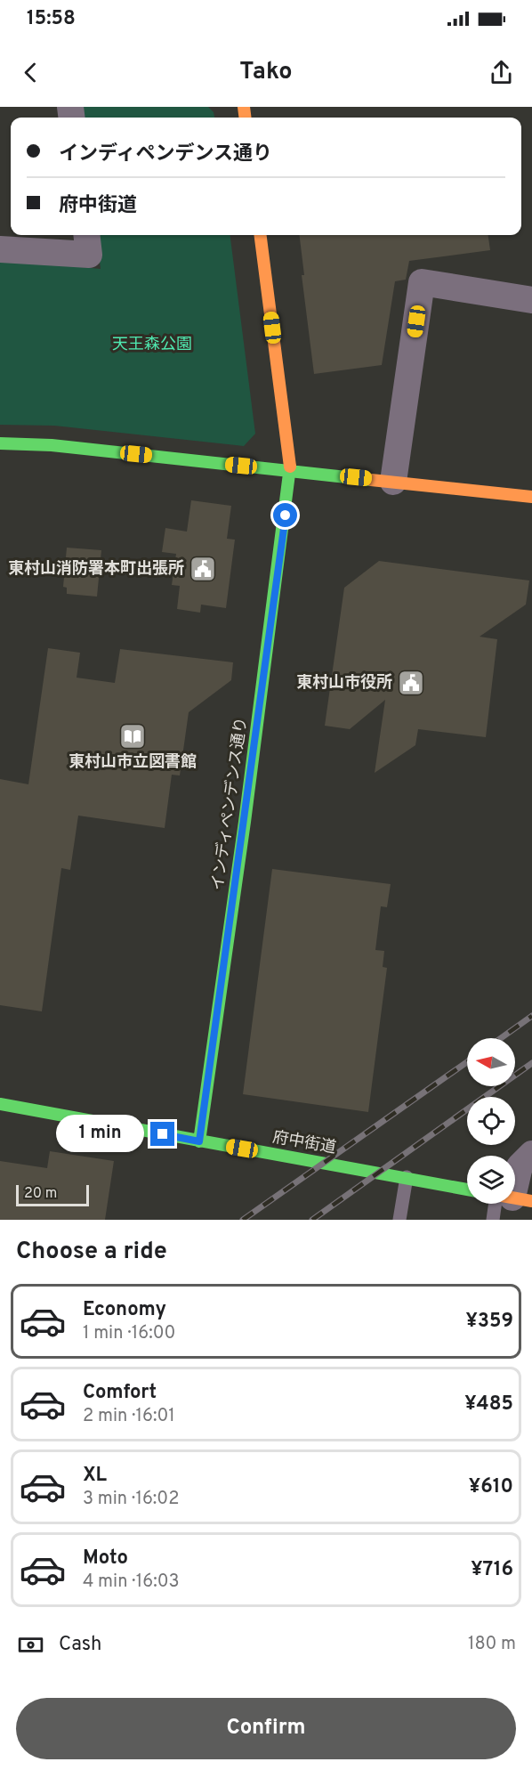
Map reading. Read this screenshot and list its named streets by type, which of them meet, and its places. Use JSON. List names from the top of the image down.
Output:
{
  "streets": {
    "street": ["インディペンデンス通り", "府中街道"]
  },
  "crossings": [
    ["インディペンデンス通り", "府中街道"]
  ],
  "parks": ["天王森公園"],
  "places": {
    "public building": ["東村山消防署本町出張所", "東村山市役所"],
    "library": ["東村山市立図書館"]
  },
  "scale_bar": "20 m",
  "north": "left",
  "page": {
    "status": "15:58",
    "header": "Tako",
    "banner": ["インディペンデンス通り", "府中街道"],
    "bubble": "1 min",
    "scale": "20 m",
    "heading": "Choose a ride",
    "list": [
      {
        "name": "Economy",
        "note": "1 min · 16:00",
        "value": "¥359"
      },
      {
        "name": "Comfort",
        "note": "2 min · 16:01",
        "value": "¥485"
      },
      {
        "name": "XL",
        "note": "3 min · 16:02",
        "value": "¥610"
      },
      {
        "name": "Moto",
        "note": "4 min · 16:03",
        "value": "¥716"
      }
    ],
    "pay": ["Cash", "180 m"],
    "buttons": "Confirm"
  }
}
